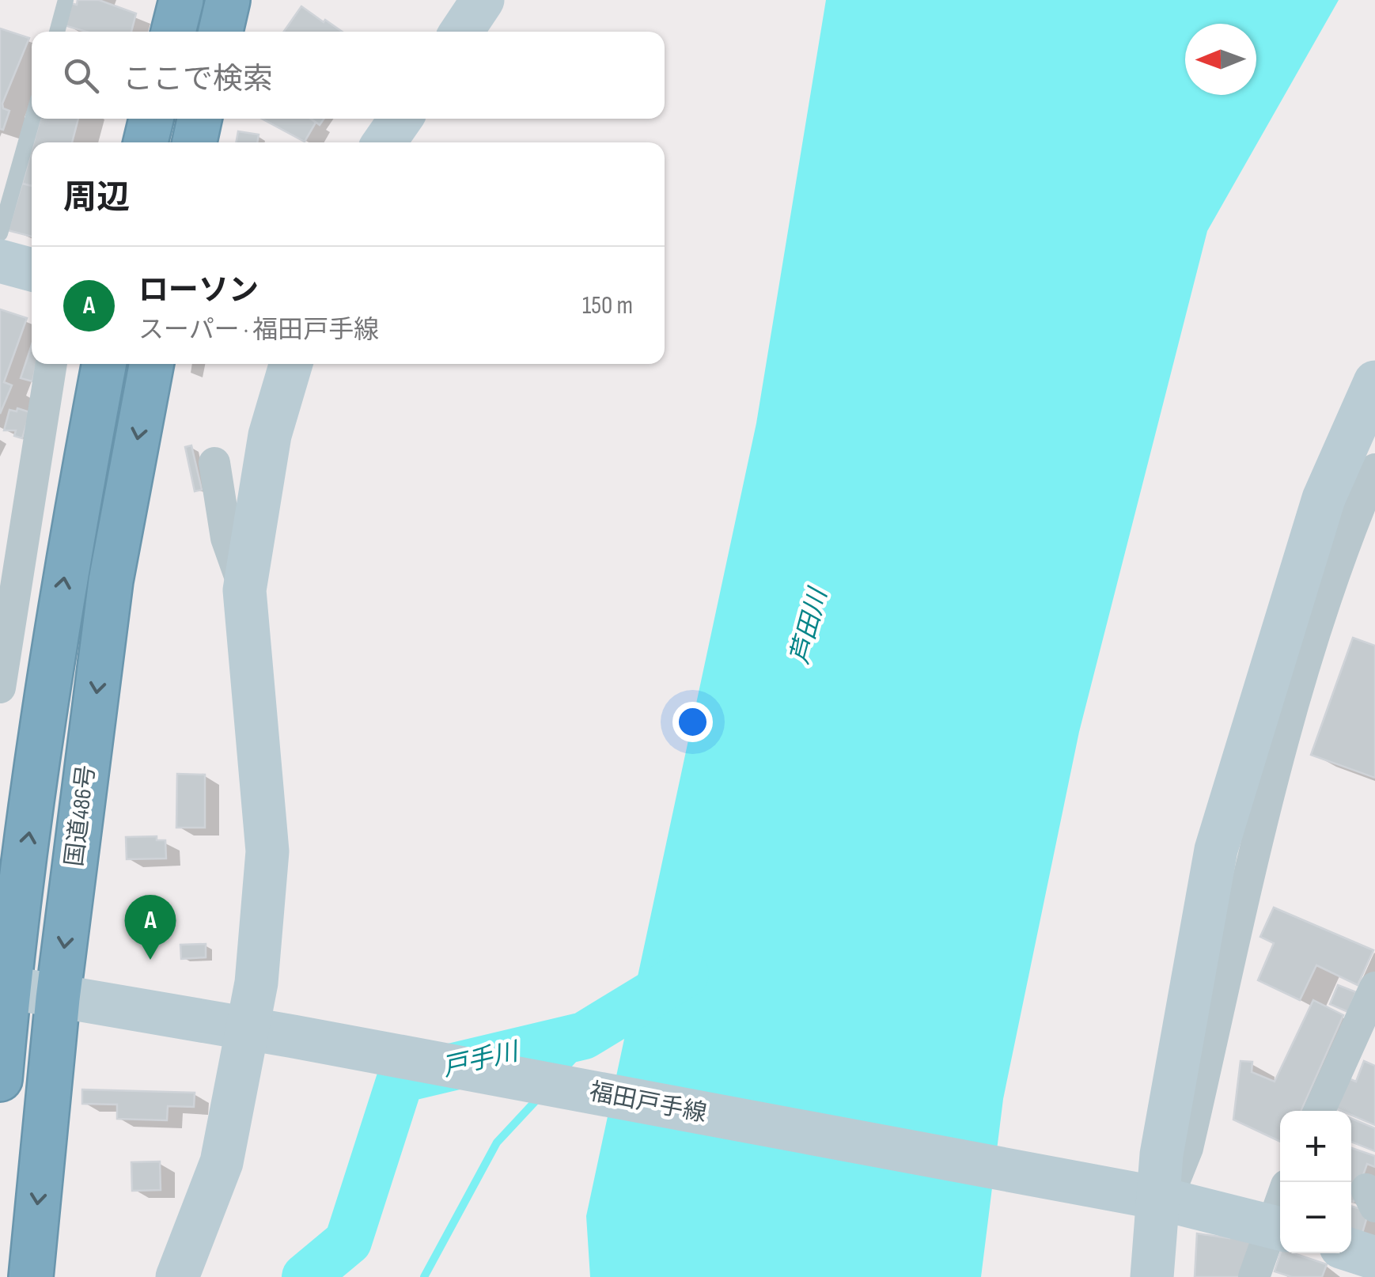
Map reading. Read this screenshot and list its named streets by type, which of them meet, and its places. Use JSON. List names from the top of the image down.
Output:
{
  "streets": {
    "highway": ["国道486号"],
    "street": ["福田戸手線"]
  },
  "crossings": [
    ["国道486号", "福田戸手線"]
  ],
  "water": ["芦田川", "戸手川"],
  "north": "left",
  "page": {
    "search": "ここで検索",
    "heading": "周辺",
    "list": [
      {
        "mark": "A",
        "name": "ローソン",
        "note": "スーパー · 福田戸手線",
        "value": "150 m"
      }
    ],
    "pins": "A",
    "map_buttons": ["+", "−"]
  }
}
